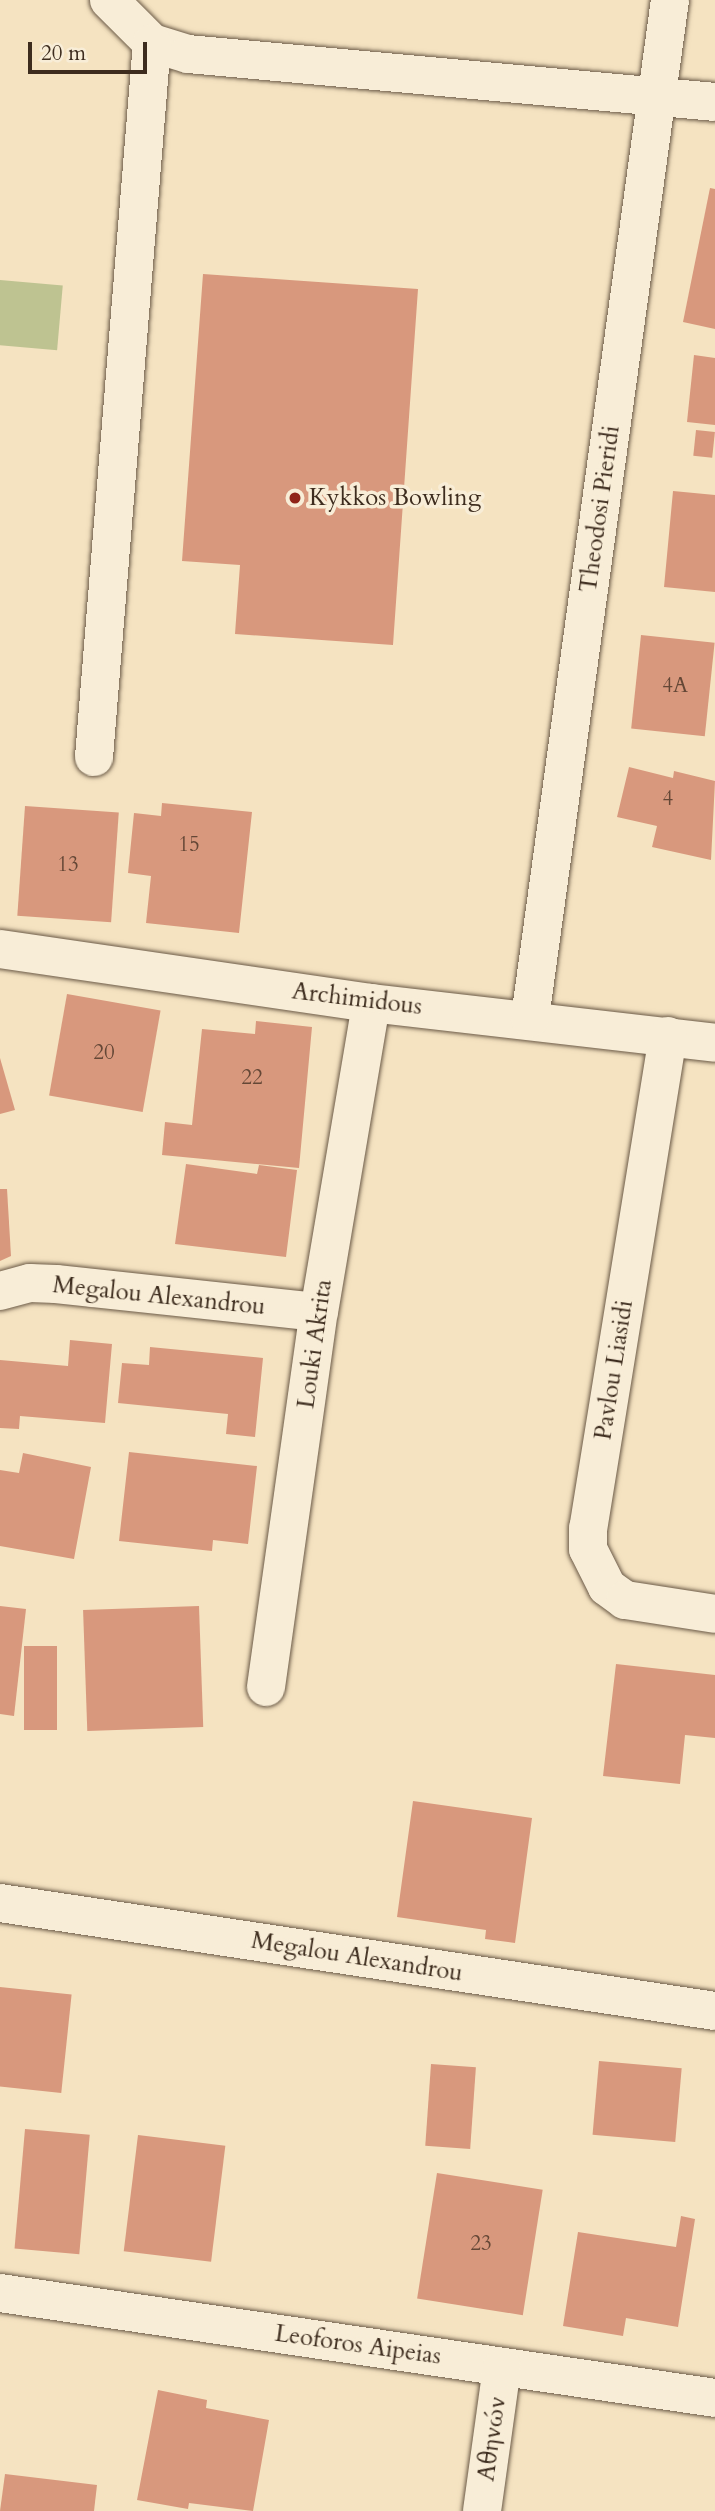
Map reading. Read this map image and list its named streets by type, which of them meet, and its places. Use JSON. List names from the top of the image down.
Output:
{
  "streets": {
    "street": [
      "Theodosi Pieridi",
      "Archimidous",
      "Megalou Alexandrou",
      "Louki Akrita",
      "Pavlou Liasidi",
      "Leoforos Aipeias",
      "Αθηνών"
    ]
  },
  "crossings": [
    ["Theodosi Pieridi", "Archimidous"],
    ["Archimidous", "Louki Akrita"],
    ["Archimidous", "Pavlou Liasidi"],
    ["Megalou Alexandrou", "Louki Akrita"],
    ["Leoforos Aipeias", "Αθηνών"]
  ],
  "places": ["Kykkos Bowling"],
  "house_numbers": [
    "4A",
    "4",
    "15",
    "13",
    "20",
    "22",
    "23"
  ],
  "scale_bar": "20 m"
}
